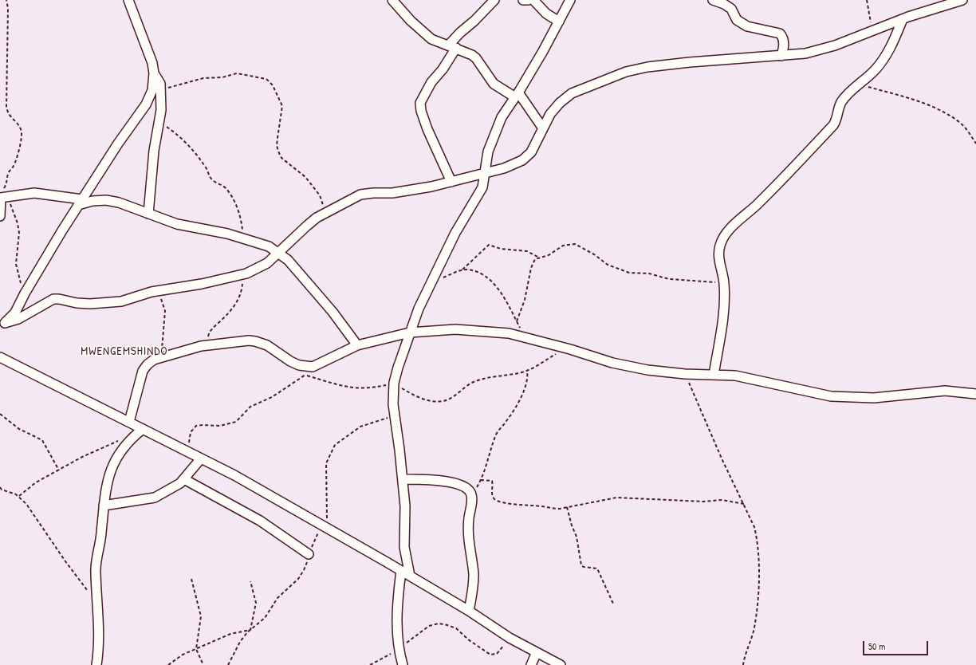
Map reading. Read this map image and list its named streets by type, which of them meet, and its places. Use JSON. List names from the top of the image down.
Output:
{
  "districts": ["MWENGEMSHINDO"],
  "scale_bar": "50 m"
}
